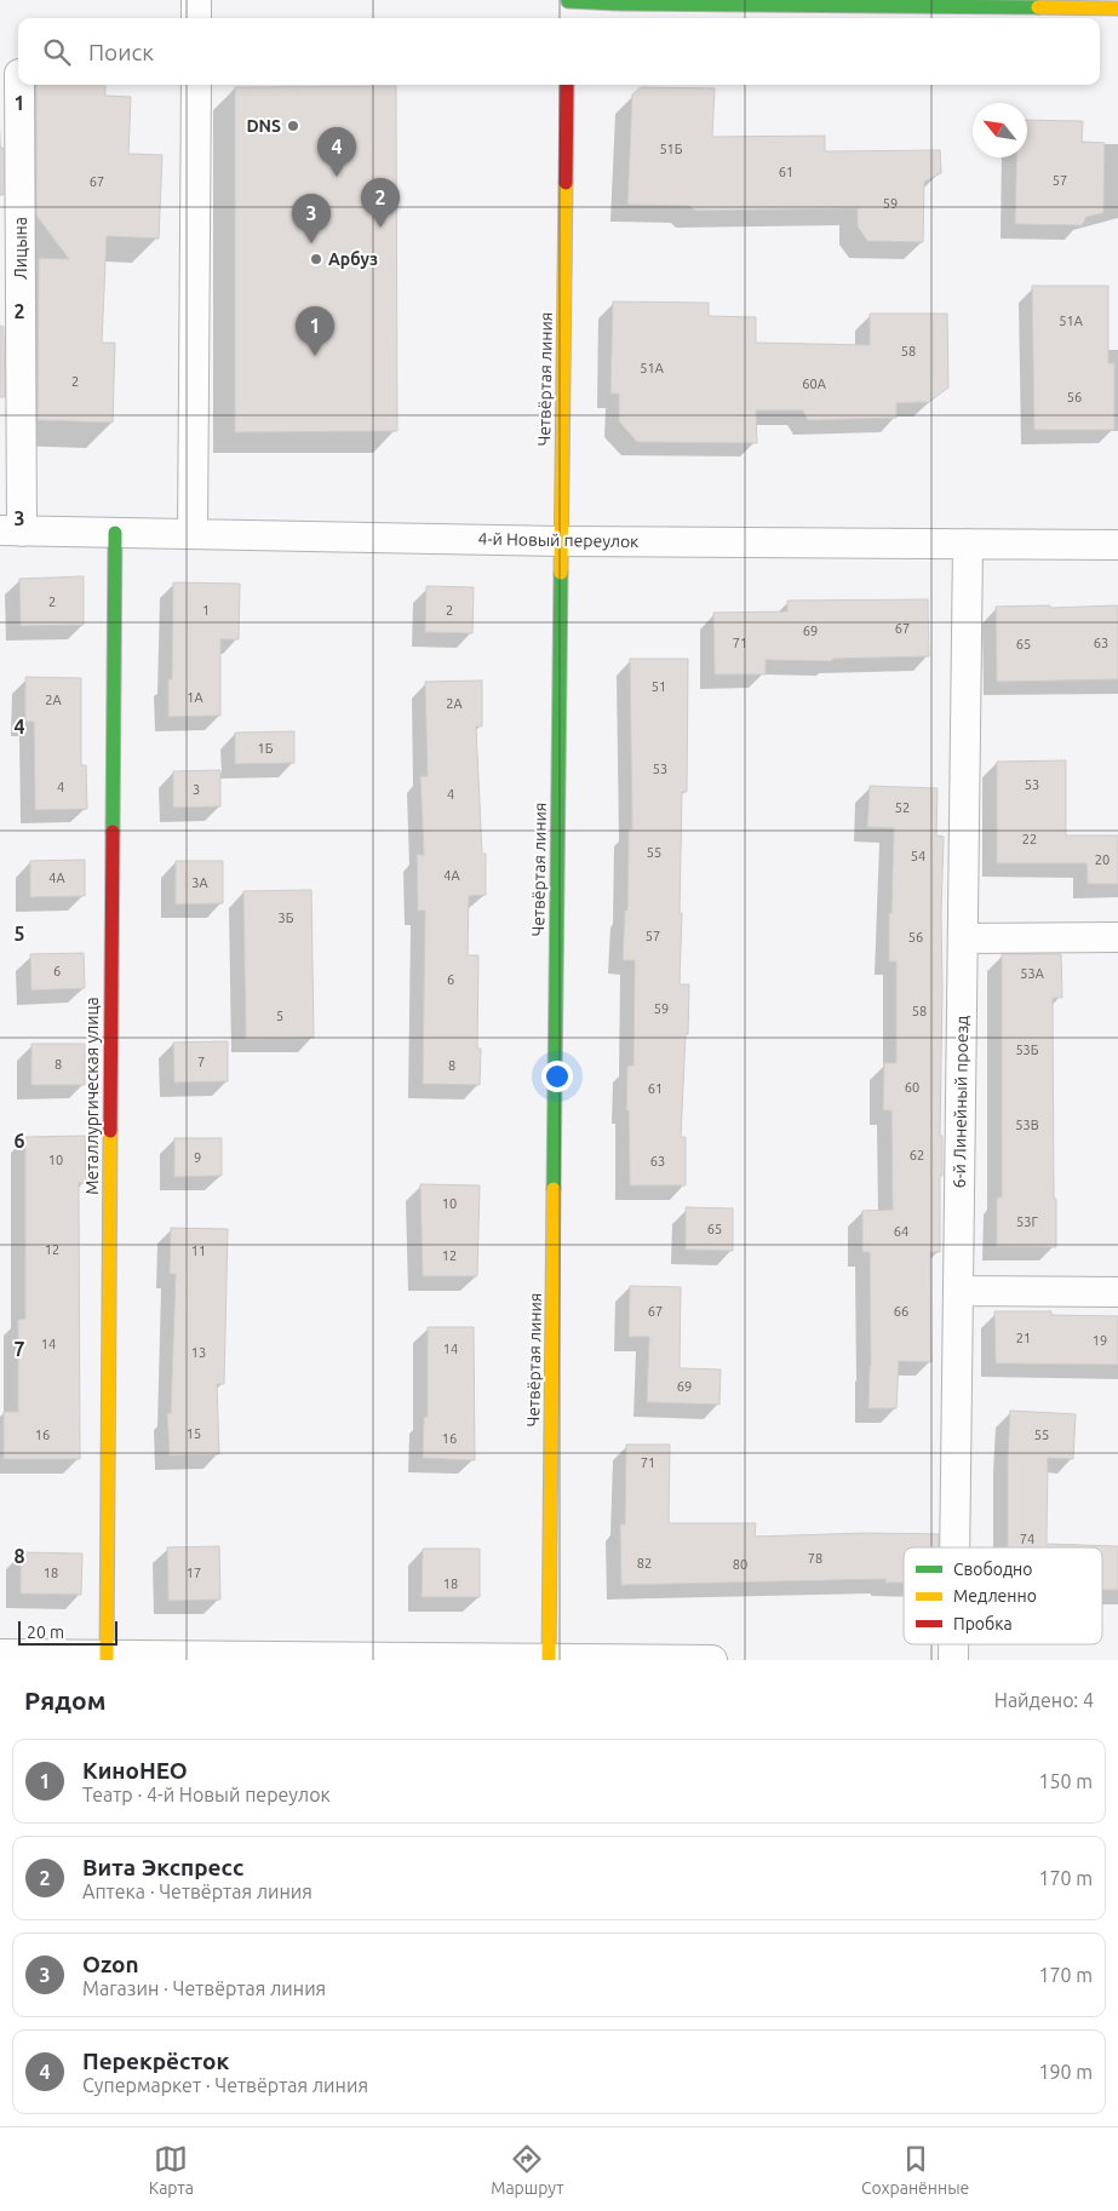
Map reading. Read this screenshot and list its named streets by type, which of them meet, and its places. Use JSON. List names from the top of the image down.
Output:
{
  "streets": {
    "street": [
      "Лицына",
      "Четвёртая линия",
      "4-й Новый переулок",
      "Металлургическая улица",
      "6-й Линейный проезд"
    ]
  },
  "crossings": [
    ["Лицына", "4-й Новый переулок"],
    ["Четвёртая линия", "4-й Новый переулок"],
    ["4-й Новый переулок", "Металлургическая улица"],
    ["4-й Новый переулок", "6-й Линейный проезд"]
  ],
  "places": ["DNS", "Арбуз"],
  "house_numbers": [
    "51Б",
    "61",
    "57",
    "67",
    "59",
    "51А",
    "58",
    "51А",
    "2",
    "60А",
    "56",
    "2",
    "1",
    "2",
    "67",
    "69",
    "71",
    "63",
    "65",
    "51",
    "1А",
    "2А",
    "2А",
    "1Б",
    "53",
    "53",
    "4",
    "3",
    "4",
    "52",
    "22",
    "55",
    "54",
    "20",
    "4А",
    "4А",
    "3А",
    "3Б",
    "57",
    "56",
    "6",
    "53А",
    "6",
    "59",
    "58",
    "5",
    "53Б",
    "7",
    "8",
    "8",
    "60",
    "61",
    "53В",
    "62",
    "9",
    "10",
    "63",
    "10",
    "53Г",
    "65",
    "64",
    "12",
    "11",
    "12",
    "67",
    "66",
    "21",
    "19",
    "14",
    "14",
    "13",
    "69",
    "15",
    "16",
    "55",
    "16",
    "71",
    "74",
    "78",
    "82",
    "80",
    "18",
    "17",
    "18"
  ],
  "legend": ["Свободно", "Медленно", "Пробка"],
  "scale_bar": "20 m",
  "north": "top left",
  "page": {
    "search": "Поиск",
    "pins": [
      "4",
      "2",
      "3",
      "1"
    ],
    "scale": "20 m",
    "heading": ["Рядом", "Найдено: 4"],
    "list": [
      {
        "mark": "1",
        "name": "КиноНЕО",
        "note": "Театр · 4-й Новый переулок",
        "value": "150 m"
      },
      {
        "mark": "2",
        "name": "Вита Экспресс",
        "note": "Аптека · Четвёртая линия",
        "value": "170 m"
      },
      {
        "mark": "3",
        "name": "Ozon",
        "note": "Магазин · Четвёртая линия",
        "value": "170 m"
      },
      {
        "mark": "4",
        "name": "Перекрёсток",
        "note": "Супермаркет · Четвёртая линия",
        "value": "190 m"
      }
    ],
    "nav": ["Карта", "Маршрут", "Сохранённые"]
  },
  "grid": {
    "rows": [
      "1",
      "2",
      "3",
      "4",
      "5",
      "6",
      "7",
      "8"
    ]
  }
}
